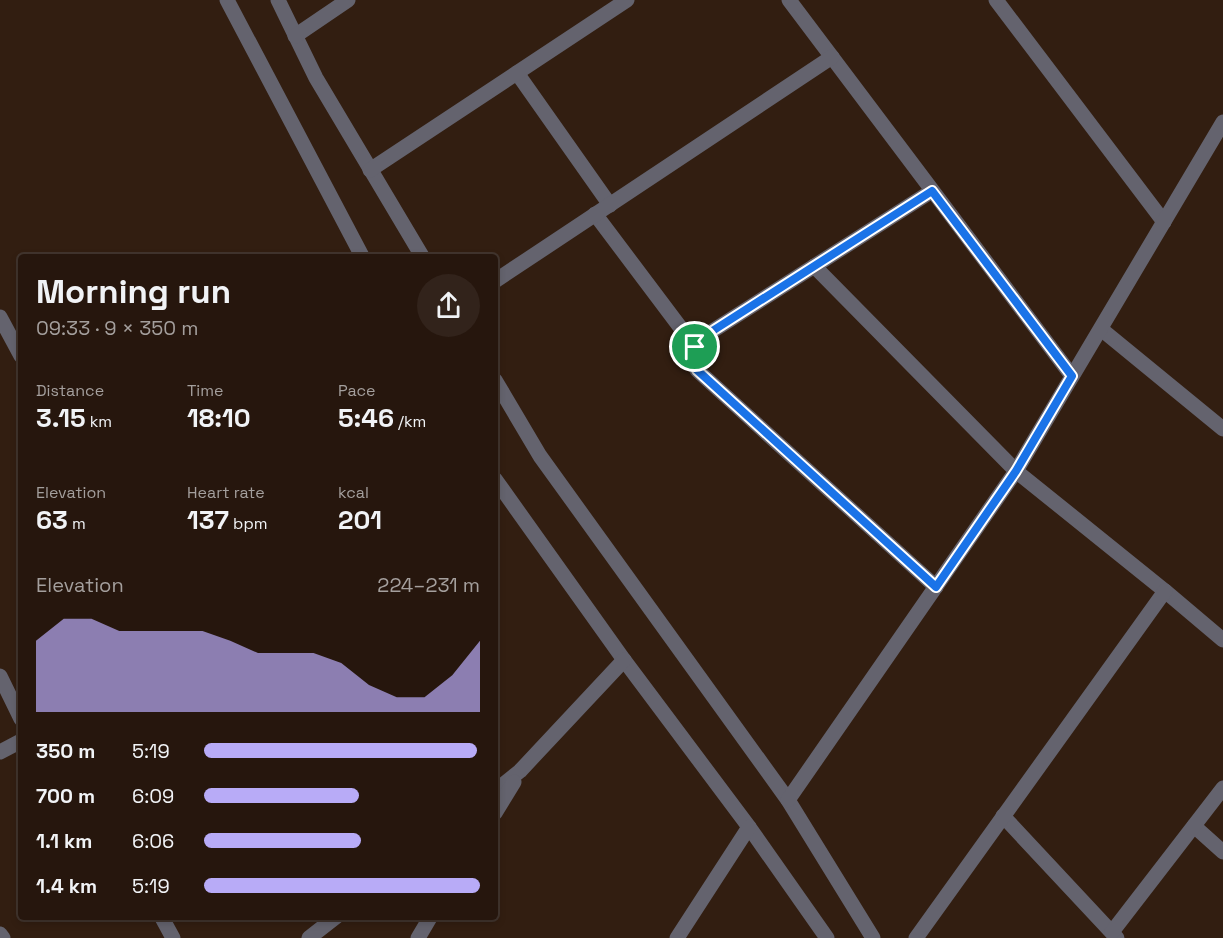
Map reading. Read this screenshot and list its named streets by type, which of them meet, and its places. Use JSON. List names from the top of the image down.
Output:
{
  "page": {
    "heading": ["Morning run", "09:33 · 9 × 350 m"],
    "stats": [
      ["Distance", "3.15 km"],
      ["Time", "18:10"],
      ["Pace", "5:46 /km"],
      ["Elevation", "63 m"],
      ["Heart rate", "137 bpm"],
      ["kcal", "201"]
    ],
    "chart": ["Elevation", "224–231 m"],
    "list": [
      {
        "name": "350 m",
        "note": "5:19"
      },
      {
        "name": "700 m",
        "note": "6:09"
      },
      {
        "name": "1.1 km",
        "note": "6:06"
      },
      {
        "name": "1.4 km",
        "note": "5:19"
      }
    ]
  }
}
